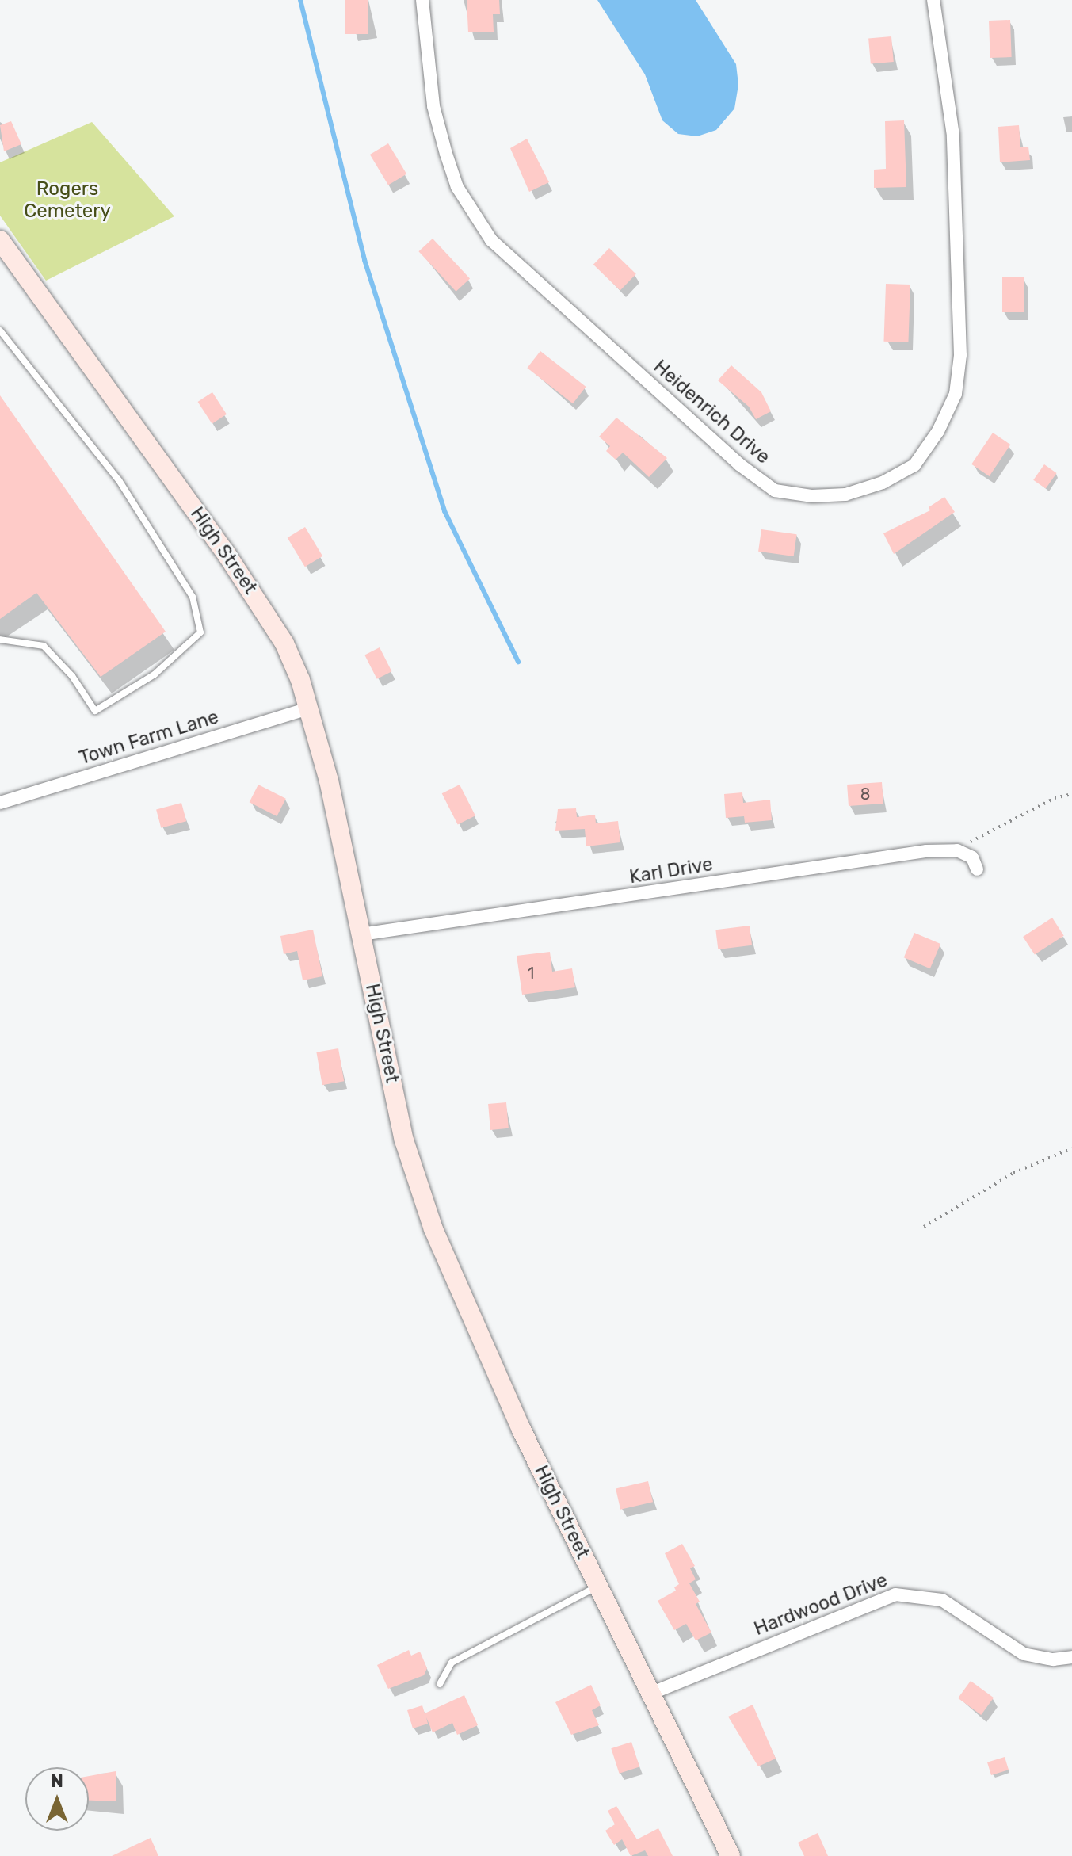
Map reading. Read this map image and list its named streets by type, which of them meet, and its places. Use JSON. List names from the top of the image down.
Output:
{
  "streets": {
    "main road": ["High Street"],
    "street": [
      "Heidenrich Drive",
      "Town Farm Lane",
      "Karl Drive",
      "Hardwood Drive"
    ]
  },
  "crossings": [
    ["High Street", "Town Farm Lane"],
    ["High Street", "Karl Drive"],
    ["High Street", "Hardwood Drive"]
  ],
  "parks": ["Rogers Cemetery"],
  "house_numbers": ["8", "1"],
  "north": "top"
}
